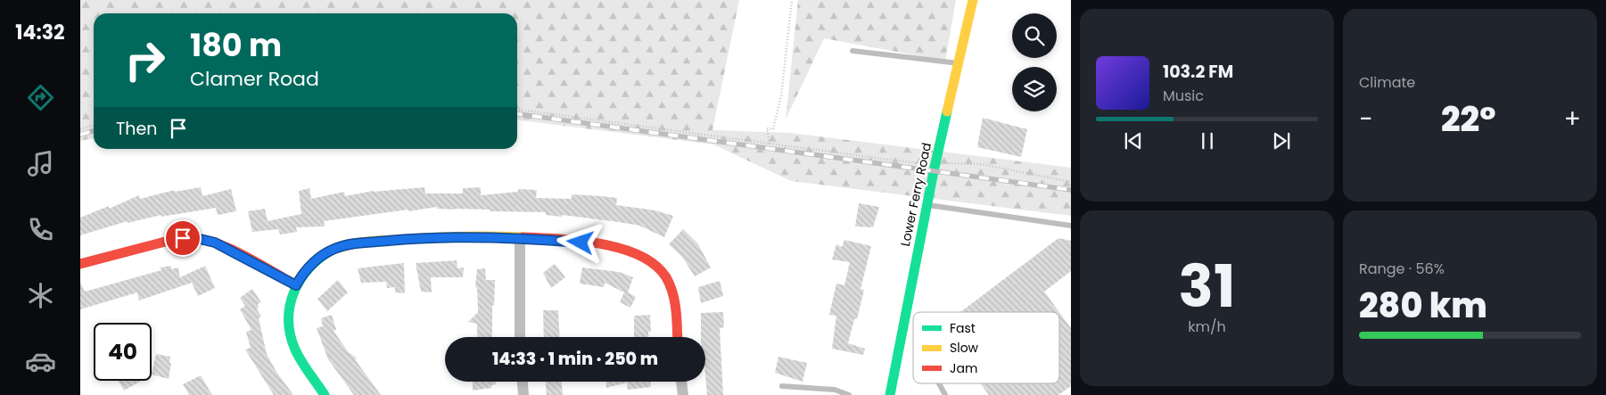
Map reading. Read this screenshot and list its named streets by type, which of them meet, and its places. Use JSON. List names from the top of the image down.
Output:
{
  "streets": {
    "street": ["Lower Ferry Road"]
  },
  "legend": ["Fast", "Slow", "Jam"],
  "page": {
    "tabs": "14:32",
    "tile": [
      "Climate",
      ["31", "km/h"],
      ["Range · 56%", "280 km"]
    ],
    "turn": ["180 m", "Clamer Road"],
    "song": ["103.2 FM", "Music"],
    "heat": ["−", "22°", "+"],
    "then": "Then",
    "limit": "40",
    "trip": "14:33 · 1 min · 250 m"
  }
}
